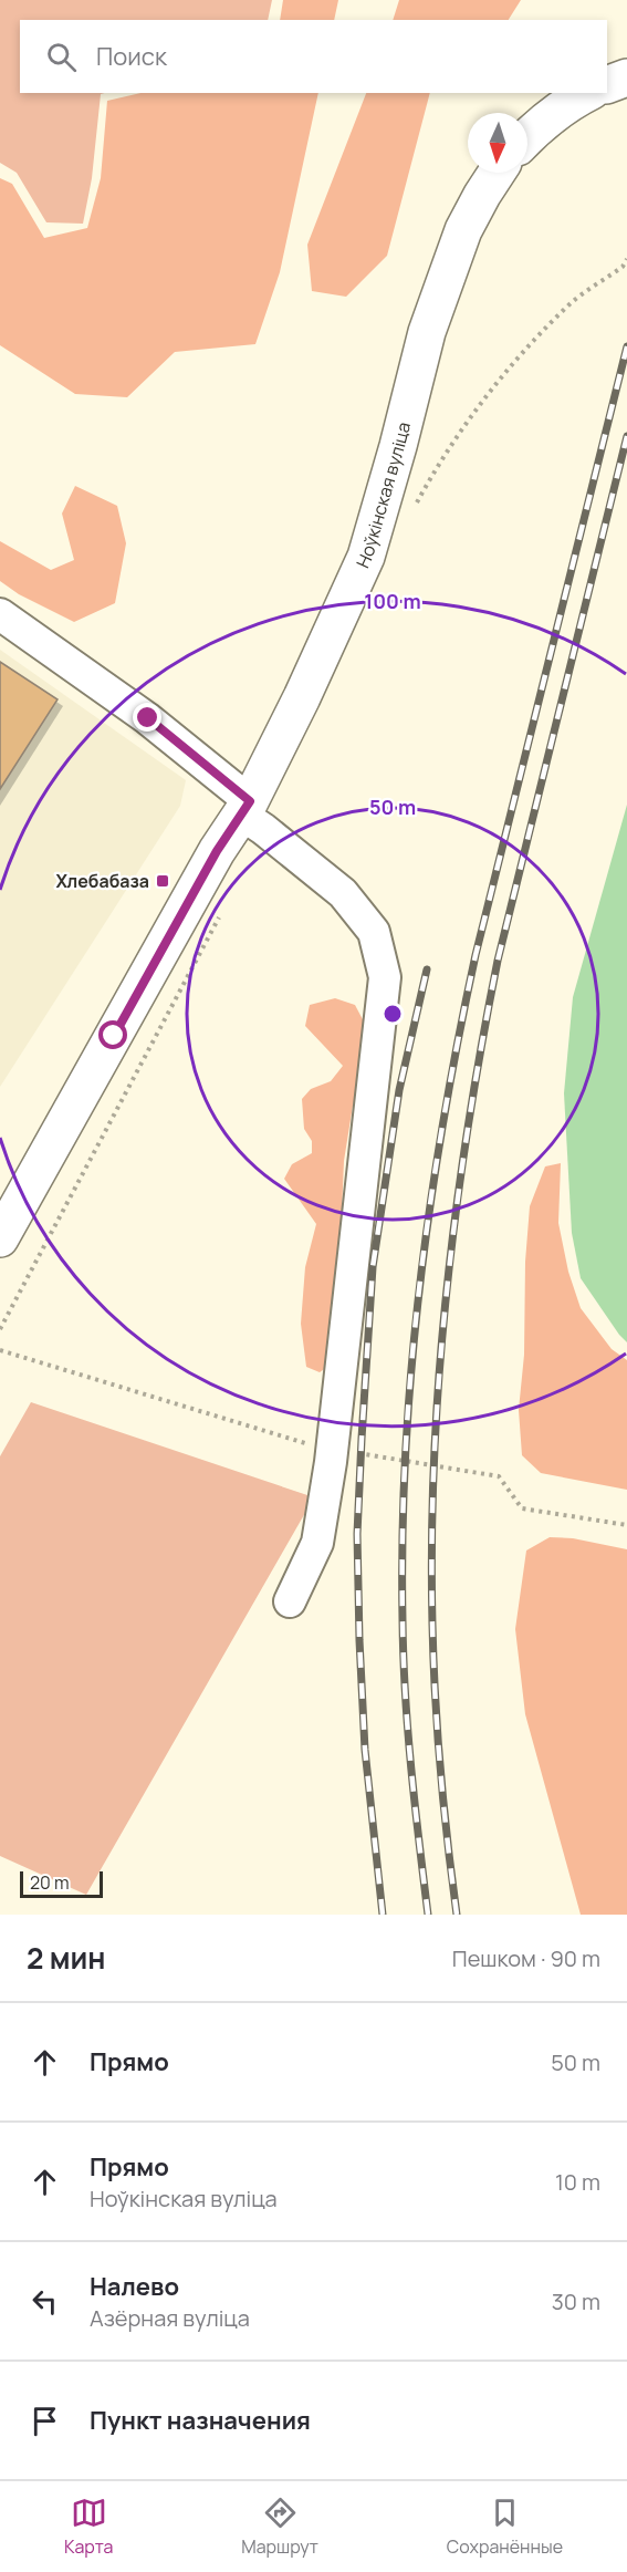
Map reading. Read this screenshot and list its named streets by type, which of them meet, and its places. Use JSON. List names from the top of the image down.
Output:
{
  "streets": {
    "main road": ["Ноўкінская вуліца"]
  },
  "places": {
    "transit": ["Хлебабаза"]
  },
  "scale_bar": "20 m",
  "north": "bottom",
  "page": {
    "search": "Поиск",
    "scale": "20 m",
    "heading": ["2 мин", "Пешком · 90 m"],
    "list": [
      ["Прямо", "50 m"],
      ["Прямо", "Ноўкінская вуліца", "10 m"],
      ["Налево", "Азёрная вуліца", "30 m"],
      "Пункт назначения"
    ],
    "nav": ["Карта", "Маршрут", "Сохранённые"]
  },
  "rings": ["100 m", "50 m"]
}
